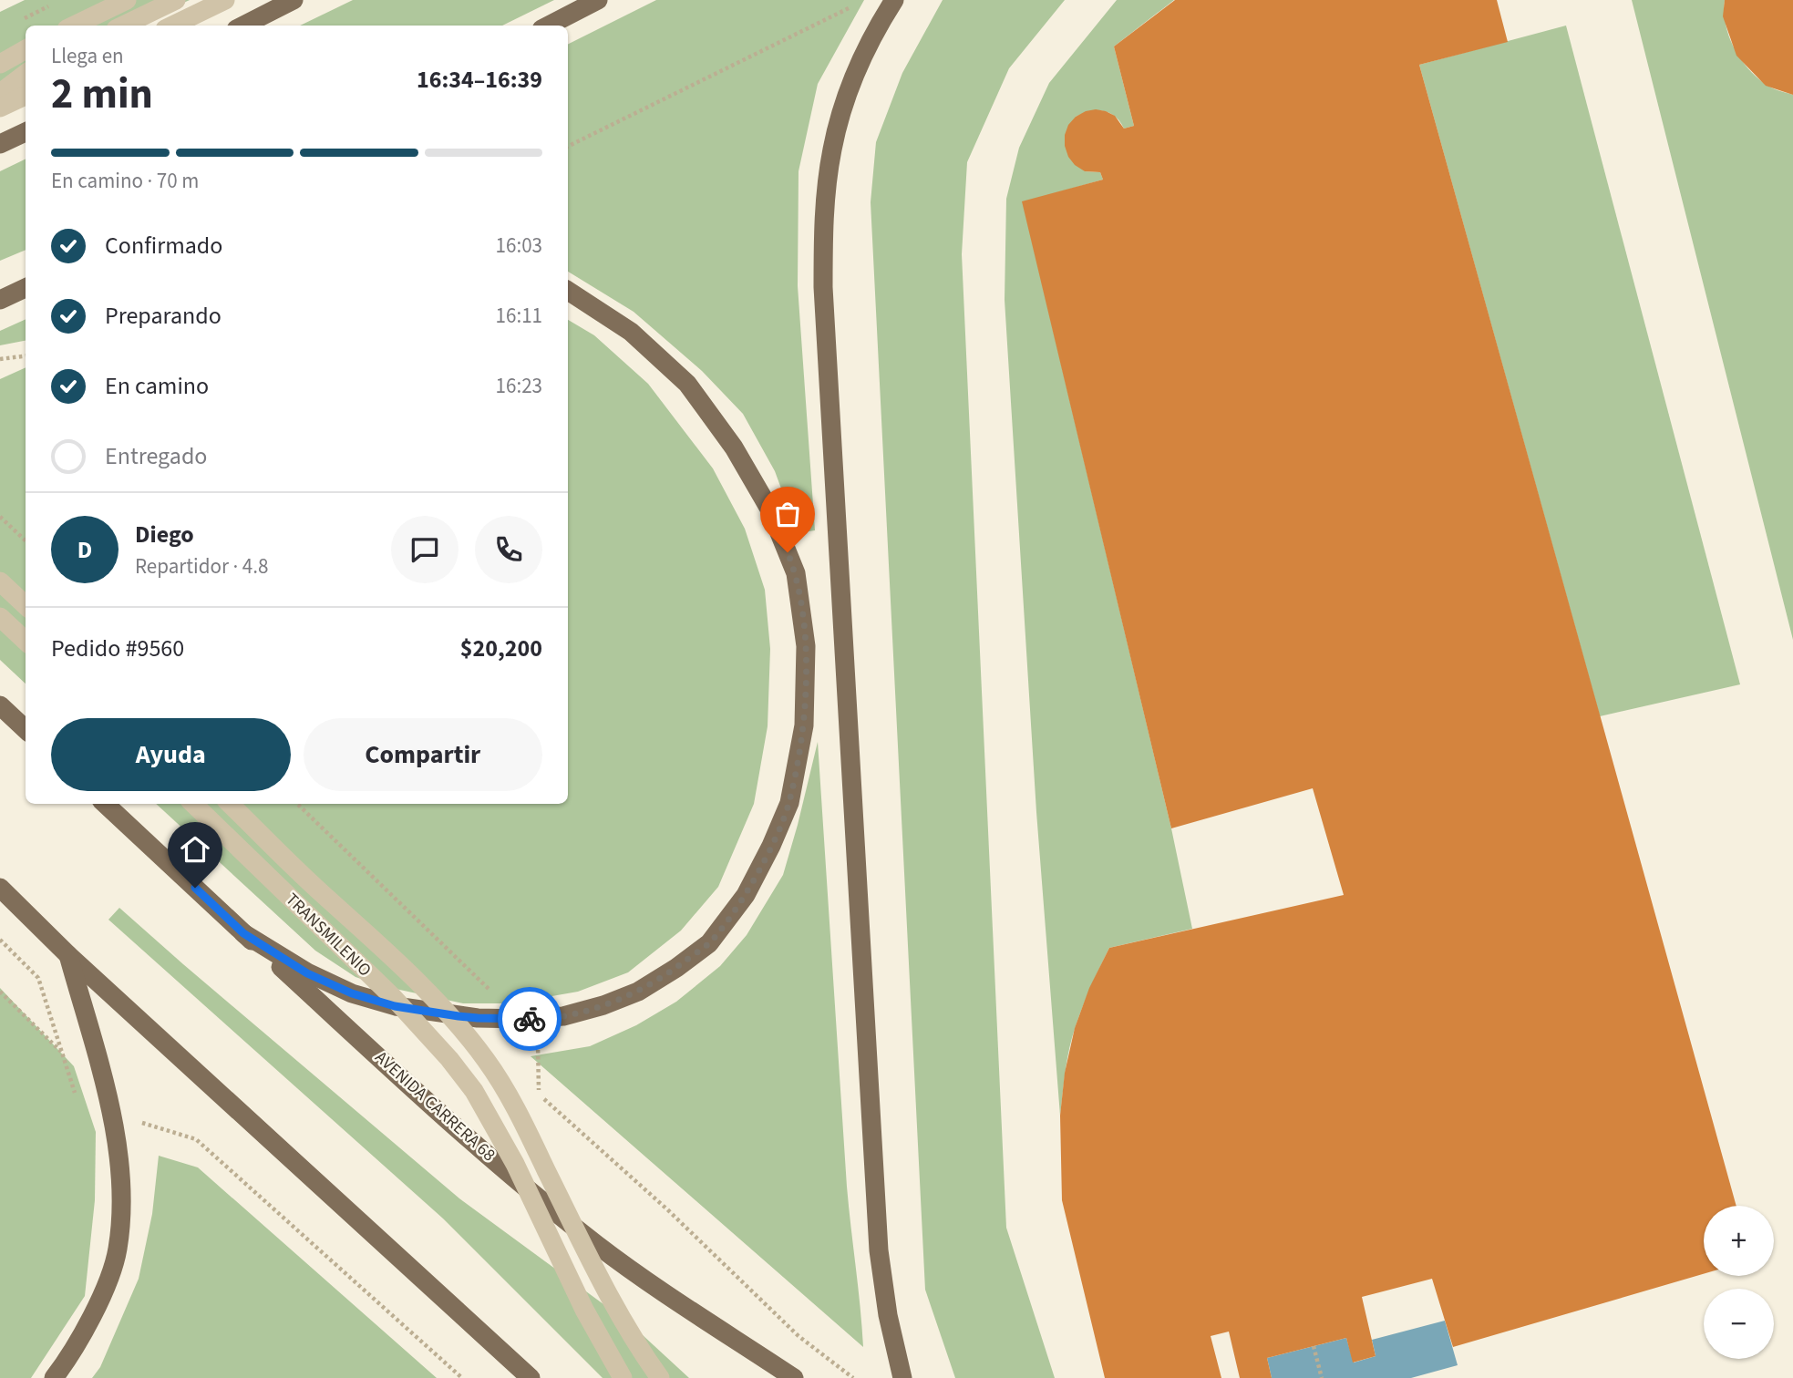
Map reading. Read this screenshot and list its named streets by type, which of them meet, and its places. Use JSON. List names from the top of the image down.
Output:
{
  "streets": {
    "main road": ["AVENIDA CARRERA 68"],
    "lane": ["TRANSMILENIO"]
  },
  "page": {
    "heading": ["2 min", "Llega en", "16:34–16:39"],
    "panel": [
      "Diego",
      "Repartidor · 4.8",
      "Pedido #9560",
      "$20,200"
    ],
    "bar": "En camino · 70 m",
    "list": [
      ["Confirmado", "16:03"],
      ["Preparando", "16:11"],
      ["En camino", "16:23"],
      "Entregado"
    ],
    "round": "D",
    "buttons": ["Ayuda", "Compartir"],
    "map_buttons": ["+", "−"]
  }
}
